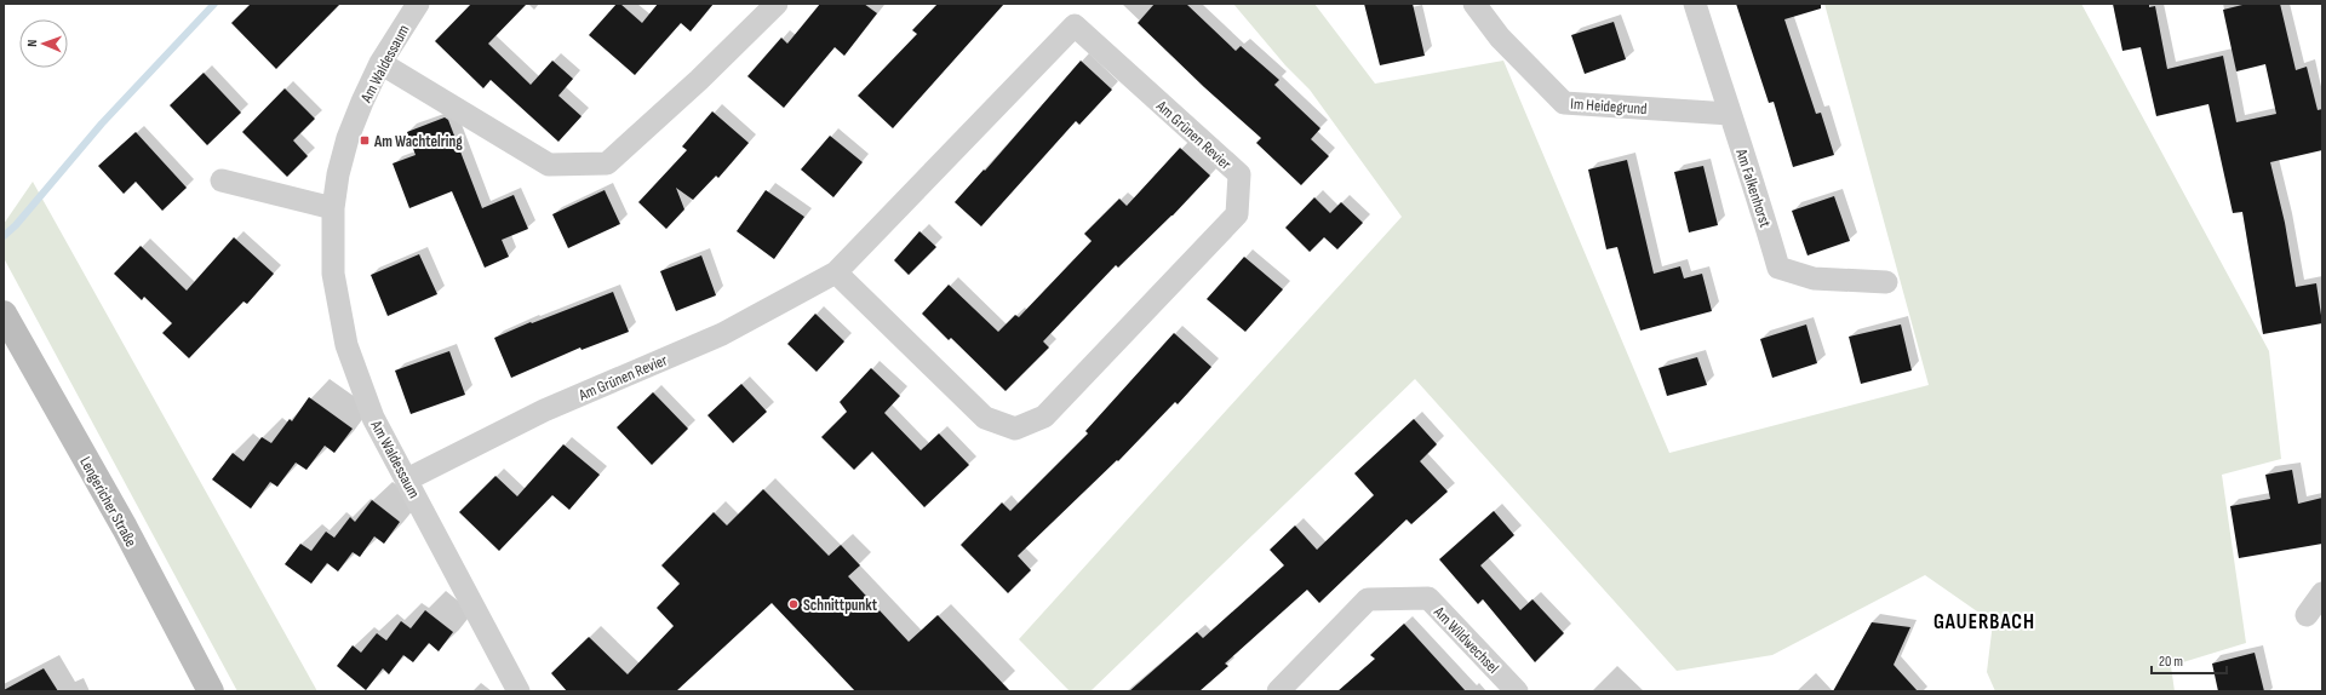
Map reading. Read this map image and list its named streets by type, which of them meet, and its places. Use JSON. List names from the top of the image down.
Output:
{
  "streets": {
    "main road": ["Lengericher Straße"],
    "street": [
      "Am Waldessaum",
      "Im Heidegrund",
      "Am Grünen Revier",
      "Am Falkenhorst",
      "Am Wildwechsel"
    ]
  },
  "crossings": [
    ["Am Waldessaum", "Am Grünen Revier"],
    ["Im Heidegrund", "Am Falkenhorst"]
  ],
  "districts": ["GAUERBACH"],
  "places": {
    "transit": ["Am Wachtelring"],
    "other": ["Schnittpunkt"]
  },
  "scale_bar": "20 m",
  "north": "left"
}
